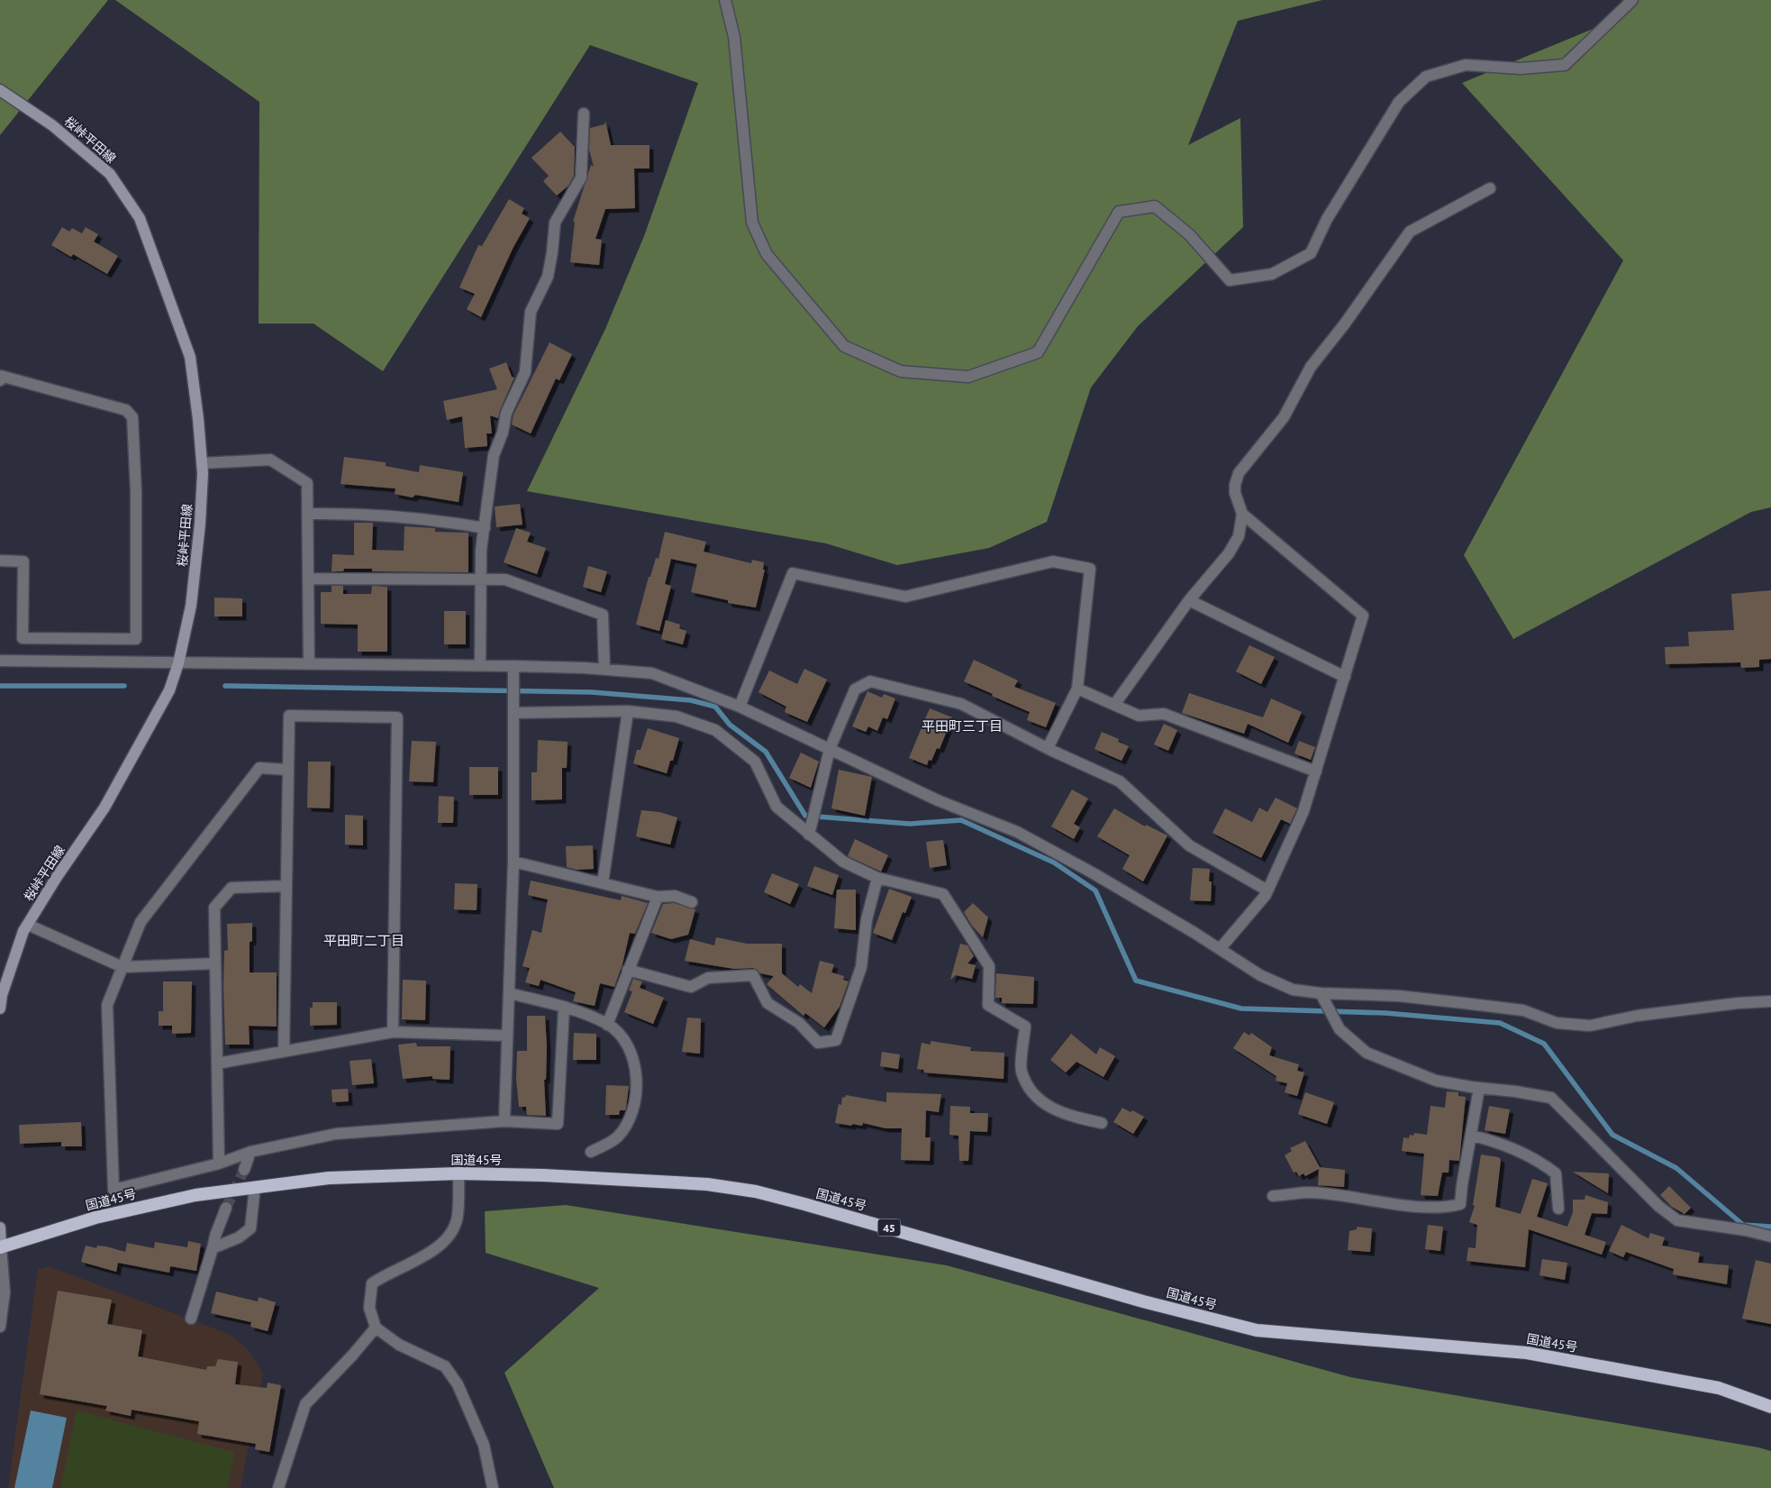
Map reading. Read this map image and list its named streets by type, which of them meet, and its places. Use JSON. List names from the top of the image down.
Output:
{
  "streets": {
    "highway": ["国道45号", "45"],
    "main road": ["桜峠平田線"]
  },
  "districts": ["平田町三丁目", "平田町二丁目"]
}
